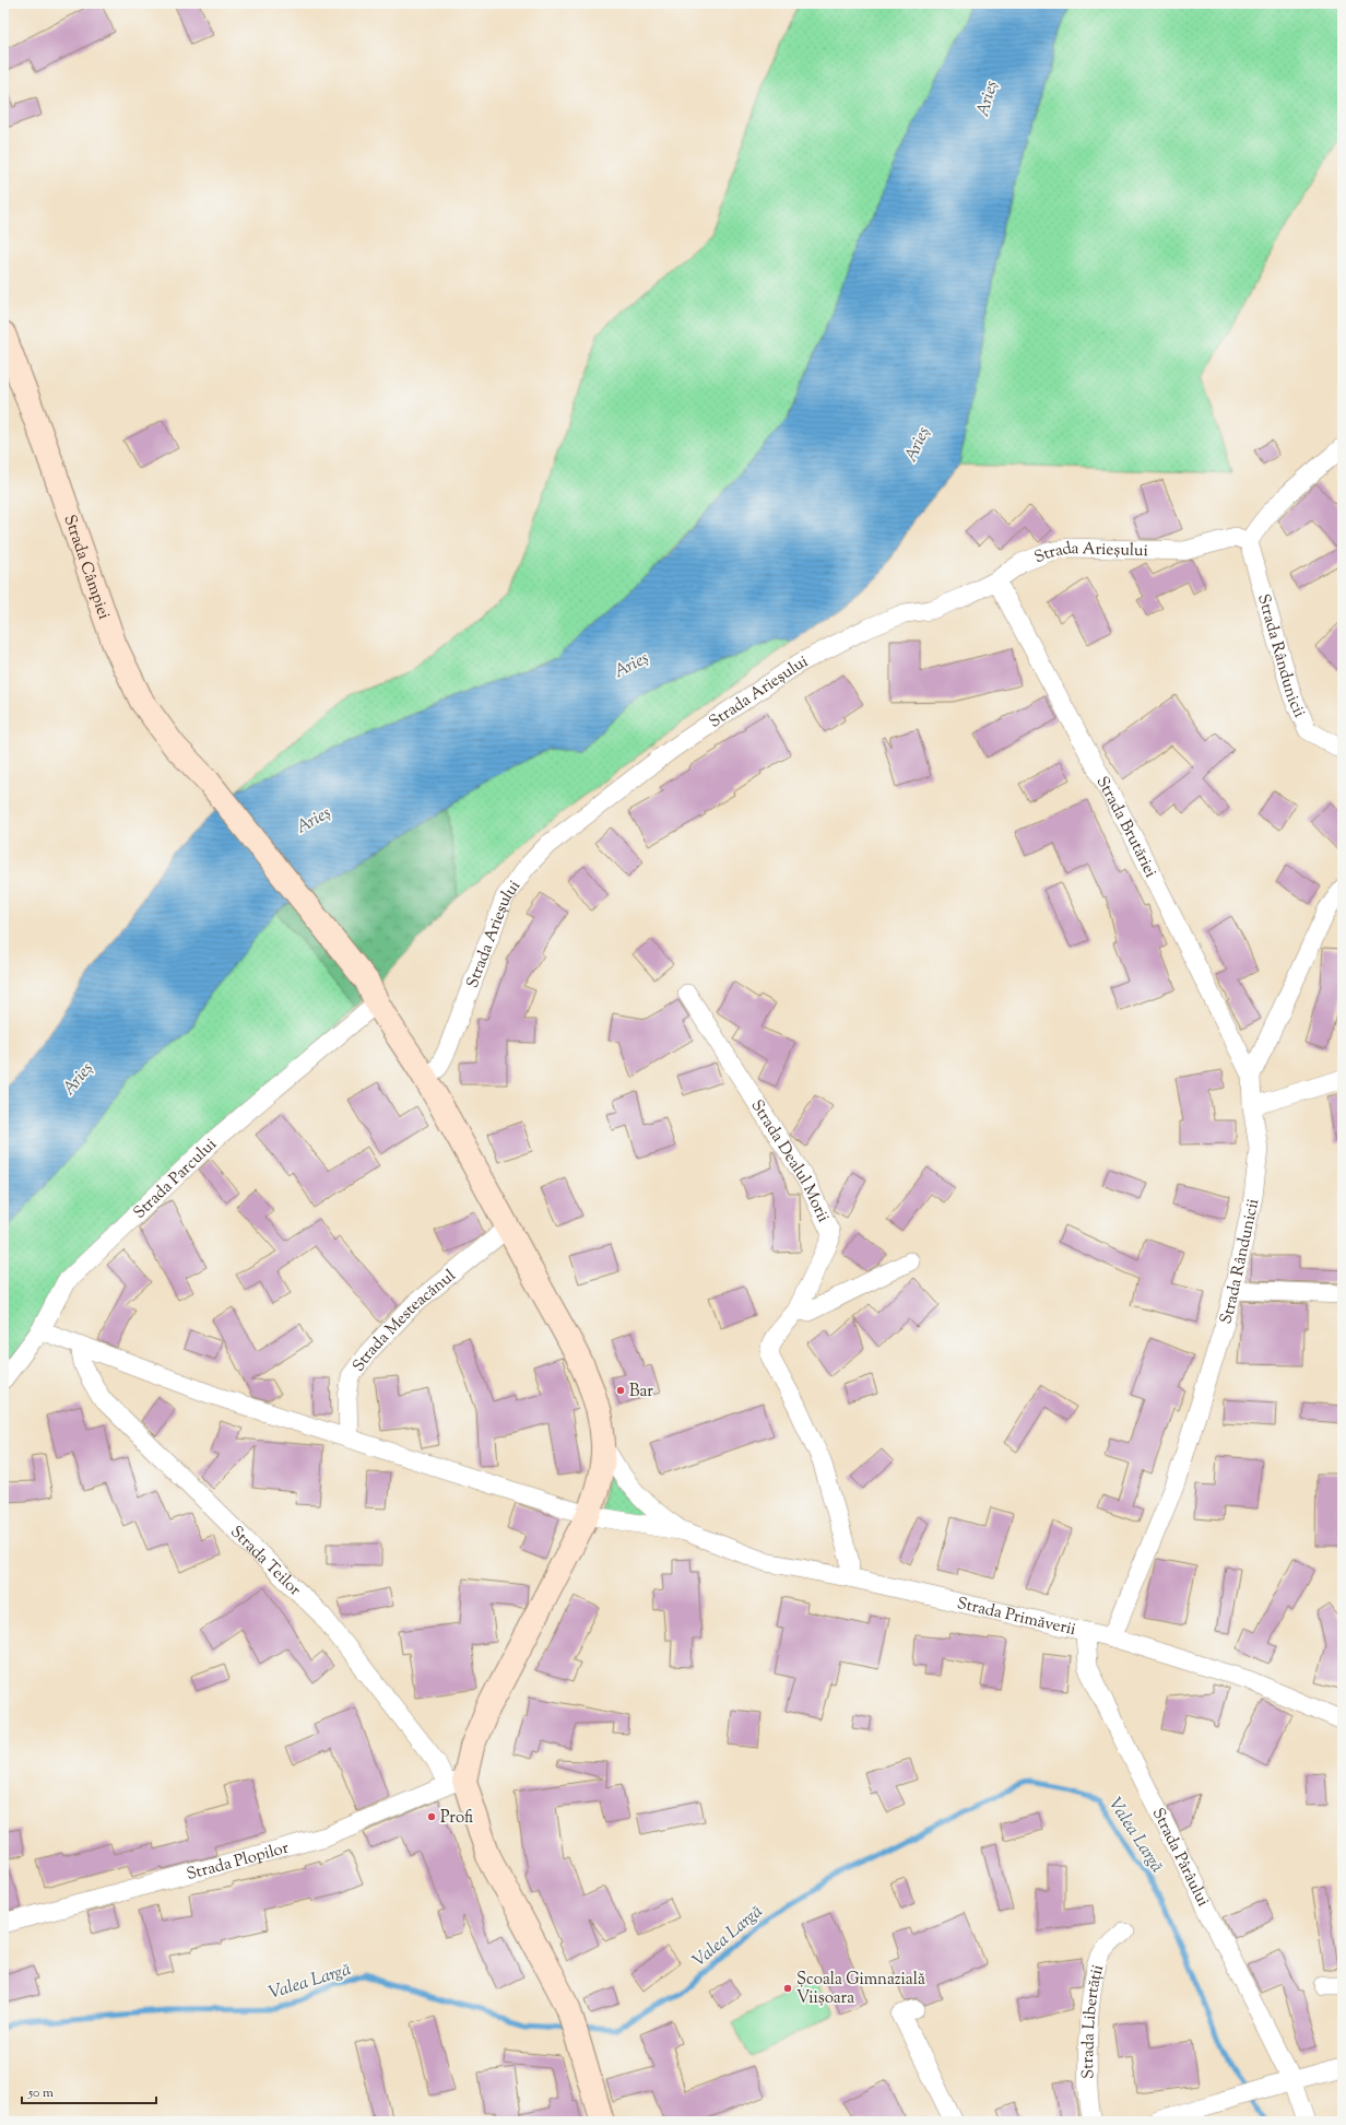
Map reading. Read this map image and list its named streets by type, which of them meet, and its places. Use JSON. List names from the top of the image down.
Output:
{
  "streets": {
    "main road": ["Strada Câmpiei"],
    "street": [
      "Strada Arieșului",
      "Strada Rândunicii",
      "Strada Brutăriei",
      "Strada Dealul Morii",
      "Strada Parcului",
      "Strada Mesteacănul",
      "Strada Teilor",
      "Strada Primăverii",
      "Strada Pârâului",
      "Strada Plopilor",
      "Strada Libertății"
    ]
  },
  "crossings": [
    ["Strada Arieșului", "Strada Câmpiei"],
    ["Strada Arieșului", "Strada Rândunicii"],
    ["Strada Arieșului", "Strada Brutăriei"],
    ["Strada Câmpiei", "Strada Parcului"],
    ["Strada Câmpiei", "Strada Mesteacănul"],
    ["Strada Câmpiei", "Strada Teilor"],
    ["Strada Câmpiei", "Strada Plopilor"],
    ["Strada Rândunicii", "Strada Brutăriei"],
    ["Strada Rândunicii", "Strada Primăverii"],
    ["Strada Dealul Morii", "Strada Primăverii"],
    ["Strada Teilor", "Strada Plopilor"],
    ["Strada Primăverii", "Strada Pârâului"]
  ],
  "water": ["Arieș", "Valea Largă"],
  "places": ["Bar", "Profi", "Şcoala Gimnazială Viişoara"],
  "scale_bar": "50 m"
}
